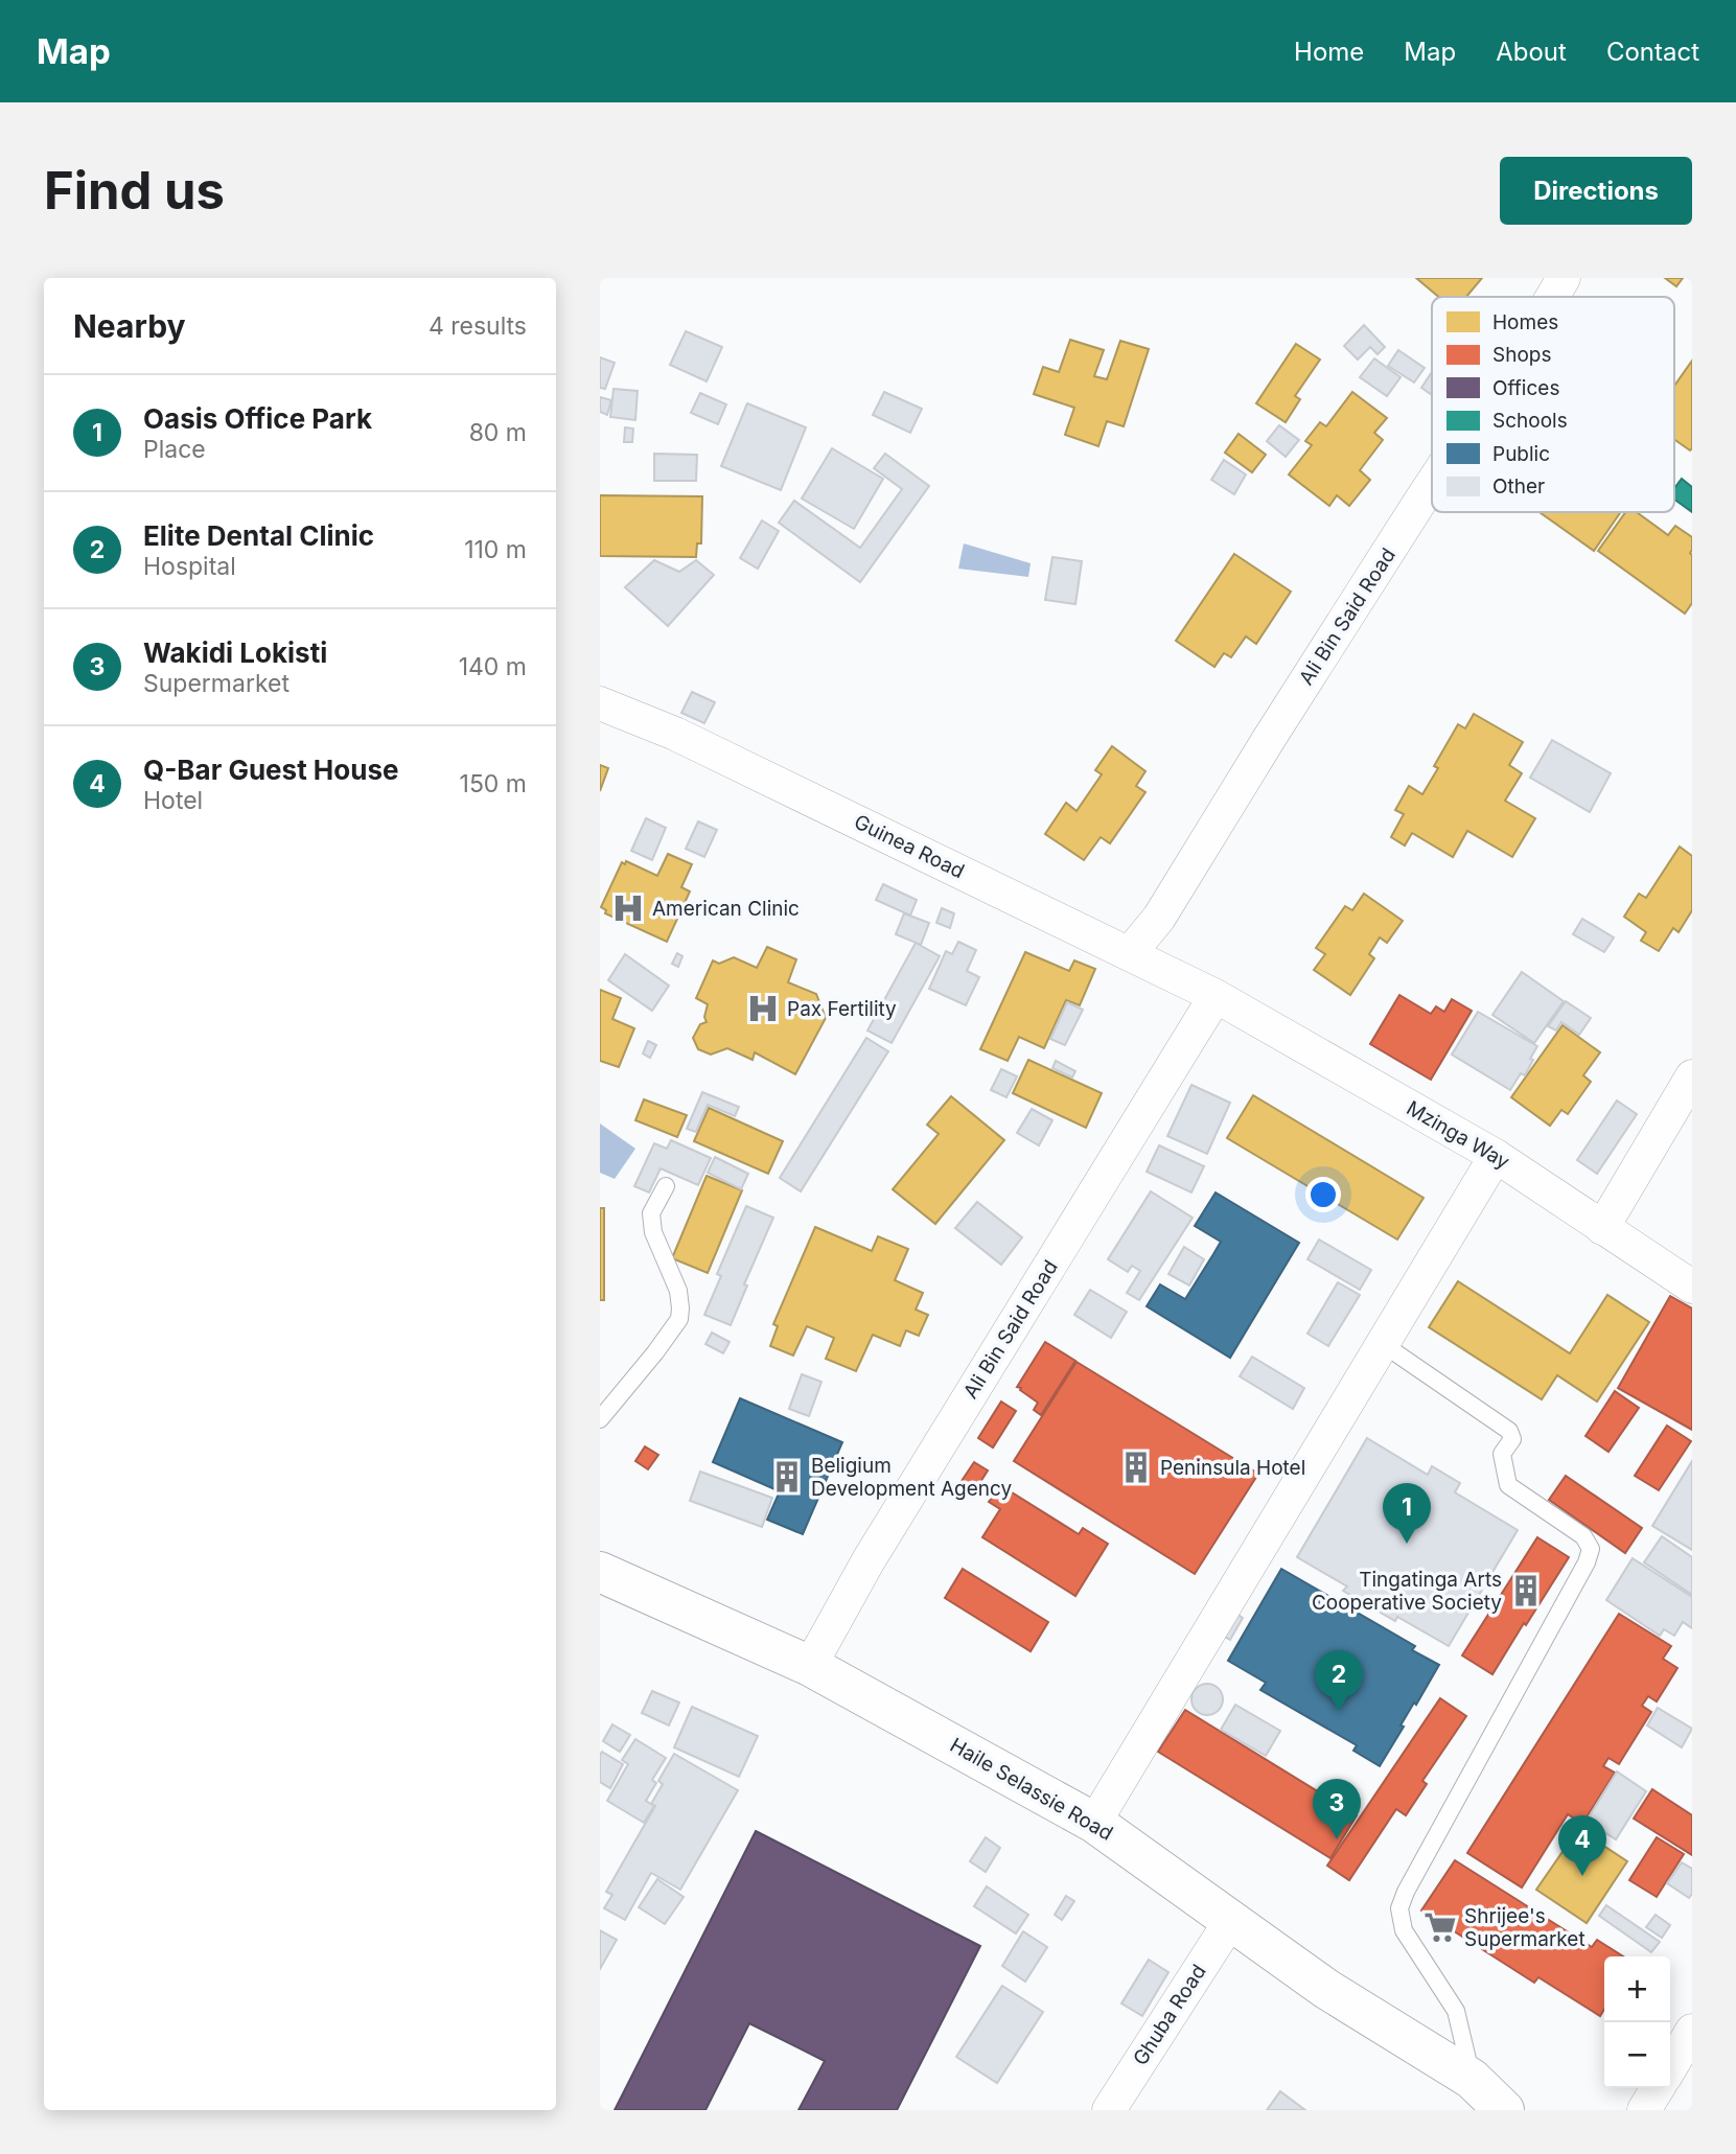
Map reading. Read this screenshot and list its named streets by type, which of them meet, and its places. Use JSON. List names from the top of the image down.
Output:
{
  "streets": {
    "street": [
      "Ali Bin Said Road",
      "Guinea Road",
      "Mzinga Way",
      "Haile Selassie Road",
      "Ghuba Road"
    ]
  },
  "crossings": [
    ["Ali Bin Said Road", "Guinea Road"],
    ["Ali Bin Said Road", "Mzinga Way"],
    ["Ali Bin Said Road", "Haile Selassie Road"],
    ["Guinea Road", "Mzinga Way"],
    ["Haile Selassie Road", "Ghuba Road"]
  ],
  "places": {
    "hospital": ["American Clinic", "Pax Fertility"],
    "building": ["Peninsula Hotel", "Beligium Development Agency", "Tingatinga Arts Cooperative Society"],
    "supermarket": ["Shrijee's Supermarket"]
  },
  "legend": [
    "Homes",
    "Shops",
    "Offices",
    "Schools",
    "Public",
    "Other"
  ],
  "page": {
    "header": "Map",
    "nav": [
      "Home",
      "Map",
      "About",
      "Contact"
    ],
    "buttons": "Directions",
    "title": "Find us",
    "heading": ["Nearby", "4 results"],
    "list": [
      {
        "mark": "1",
        "name": "Oasis Office Park",
        "note": "Place",
        "value": "80 m"
      },
      {
        "mark": "2",
        "name": "Elite Dental Clinic",
        "note": "Hospital",
        "value": "110 m"
      },
      {
        "mark": "3",
        "name": "Wakidi Lokisti",
        "note": "Supermarket",
        "value": "140 m"
      },
      {
        "mark": "4",
        "name": "Q-Bar Guest House",
        "note": "Hotel",
        "value": "150 m"
      }
    ],
    "pins": [
      "1",
      "2",
      "3",
      "4"
    ],
    "map_buttons": ["+", "−"]
  }
}
